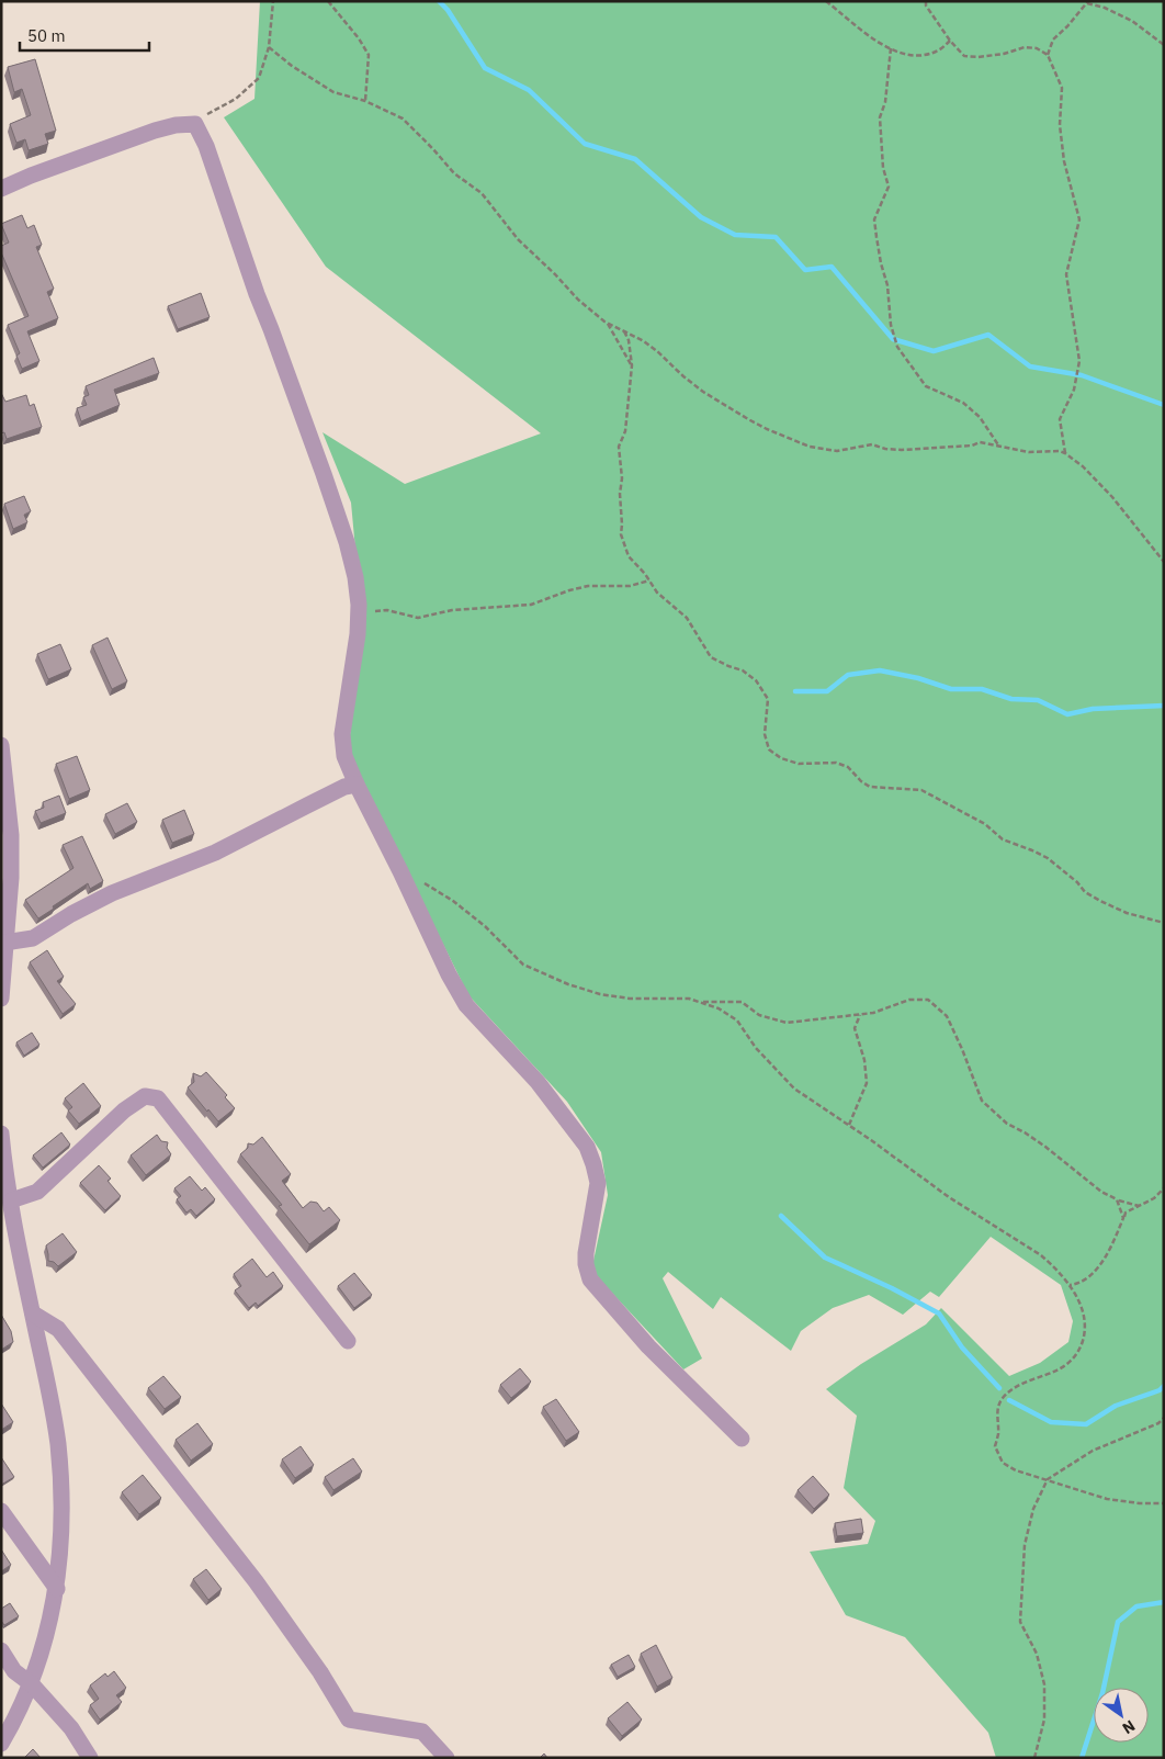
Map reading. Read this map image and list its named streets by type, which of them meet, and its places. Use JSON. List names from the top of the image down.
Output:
{
  "scale_bar": "50 m",
  "north": "bottom right"
}
